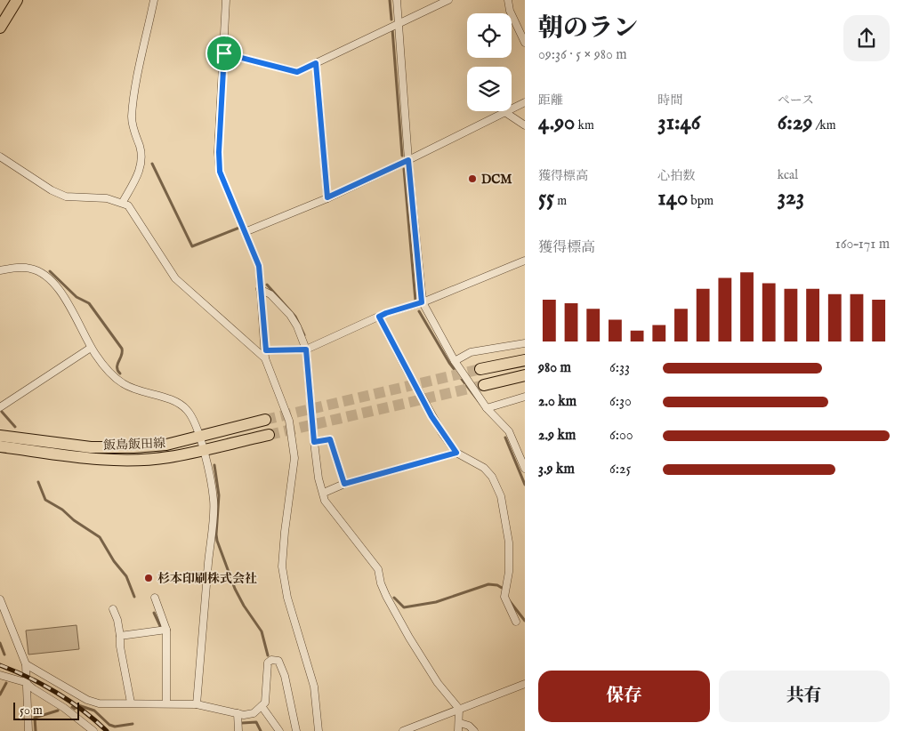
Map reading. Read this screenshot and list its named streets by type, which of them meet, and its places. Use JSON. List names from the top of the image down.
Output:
{
  "streets": {
    "main road": ["飯島飯田線"]
  },
  "places": ["DCM", "杉本印刷株式会社"],
  "scale_bar": "50 m",
  "page": {
    "heading": ["朝のラン", "09:36 · 5 × 980 m"],
    "stats": [
      ["距離", "4.90 km"],
      ["時間", "31:46"],
      ["ペース", "6:29 /km"],
      ["獲得標高", "55 m"],
      ["心拍数", "140 bpm"],
      ["kcal", "323"]
    ],
    "chart": ["獲得標高", "160–171 m"],
    "list": [
      {
        "name": "980 m",
        "note": "6:33"
      },
      {
        "name": "2.0 km",
        "note": "6:30"
      },
      {
        "name": "2.9 km",
        "note": "6:00"
      },
      {
        "name": "3.9 km",
        "note": "6:25"
      }
    ],
    "buttons": ["保存", "共有"],
    "scale": "50 m"
  }
}
